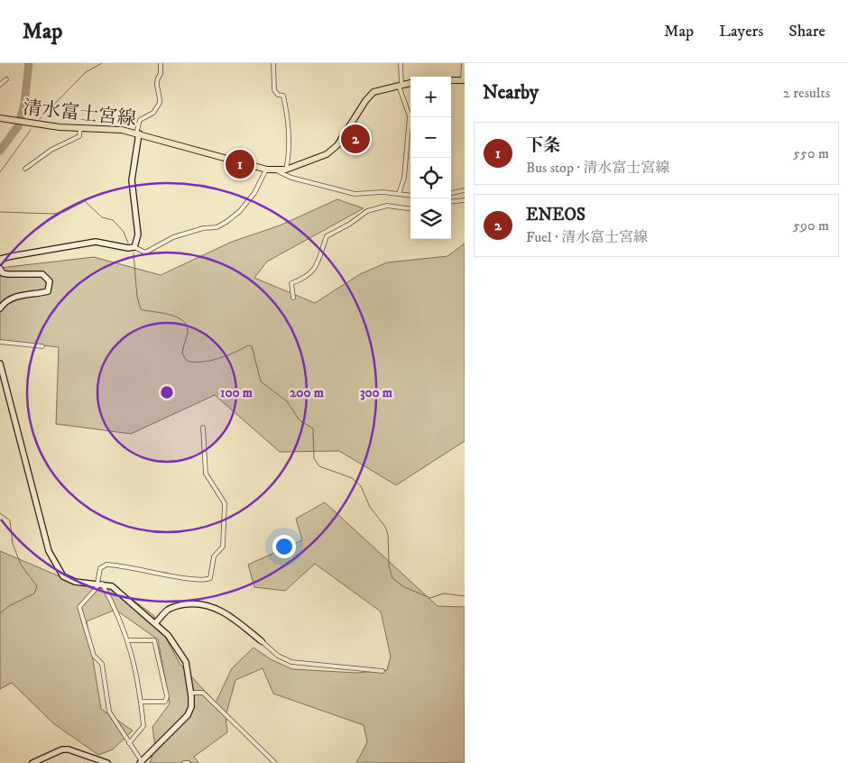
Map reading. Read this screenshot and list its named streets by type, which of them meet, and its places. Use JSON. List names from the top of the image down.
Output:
{
  "streets": {
    "main road": ["清水富士宮線"]
  },
  "page": {
    "header": "Map",
    "nav": ["Map", "Layers", "Share"],
    "heading": ["Nearby", "2 results"],
    "map_buttons": ["+", "−"],
    "list": [
      {
        "mark": "1",
        "name": "下条",
        "note": "Bus stop · 清水富士宮線",
        "value": "550 m"
      },
      {
        "mark": "2",
        "name": "ENEOS",
        "note": "Fuel · 清水富士宮線",
        "value": "590 m"
      }
    ],
    "pins": ["2", "1"]
  },
  "rings": ["100 m", "200 m", "300 m"]
}
